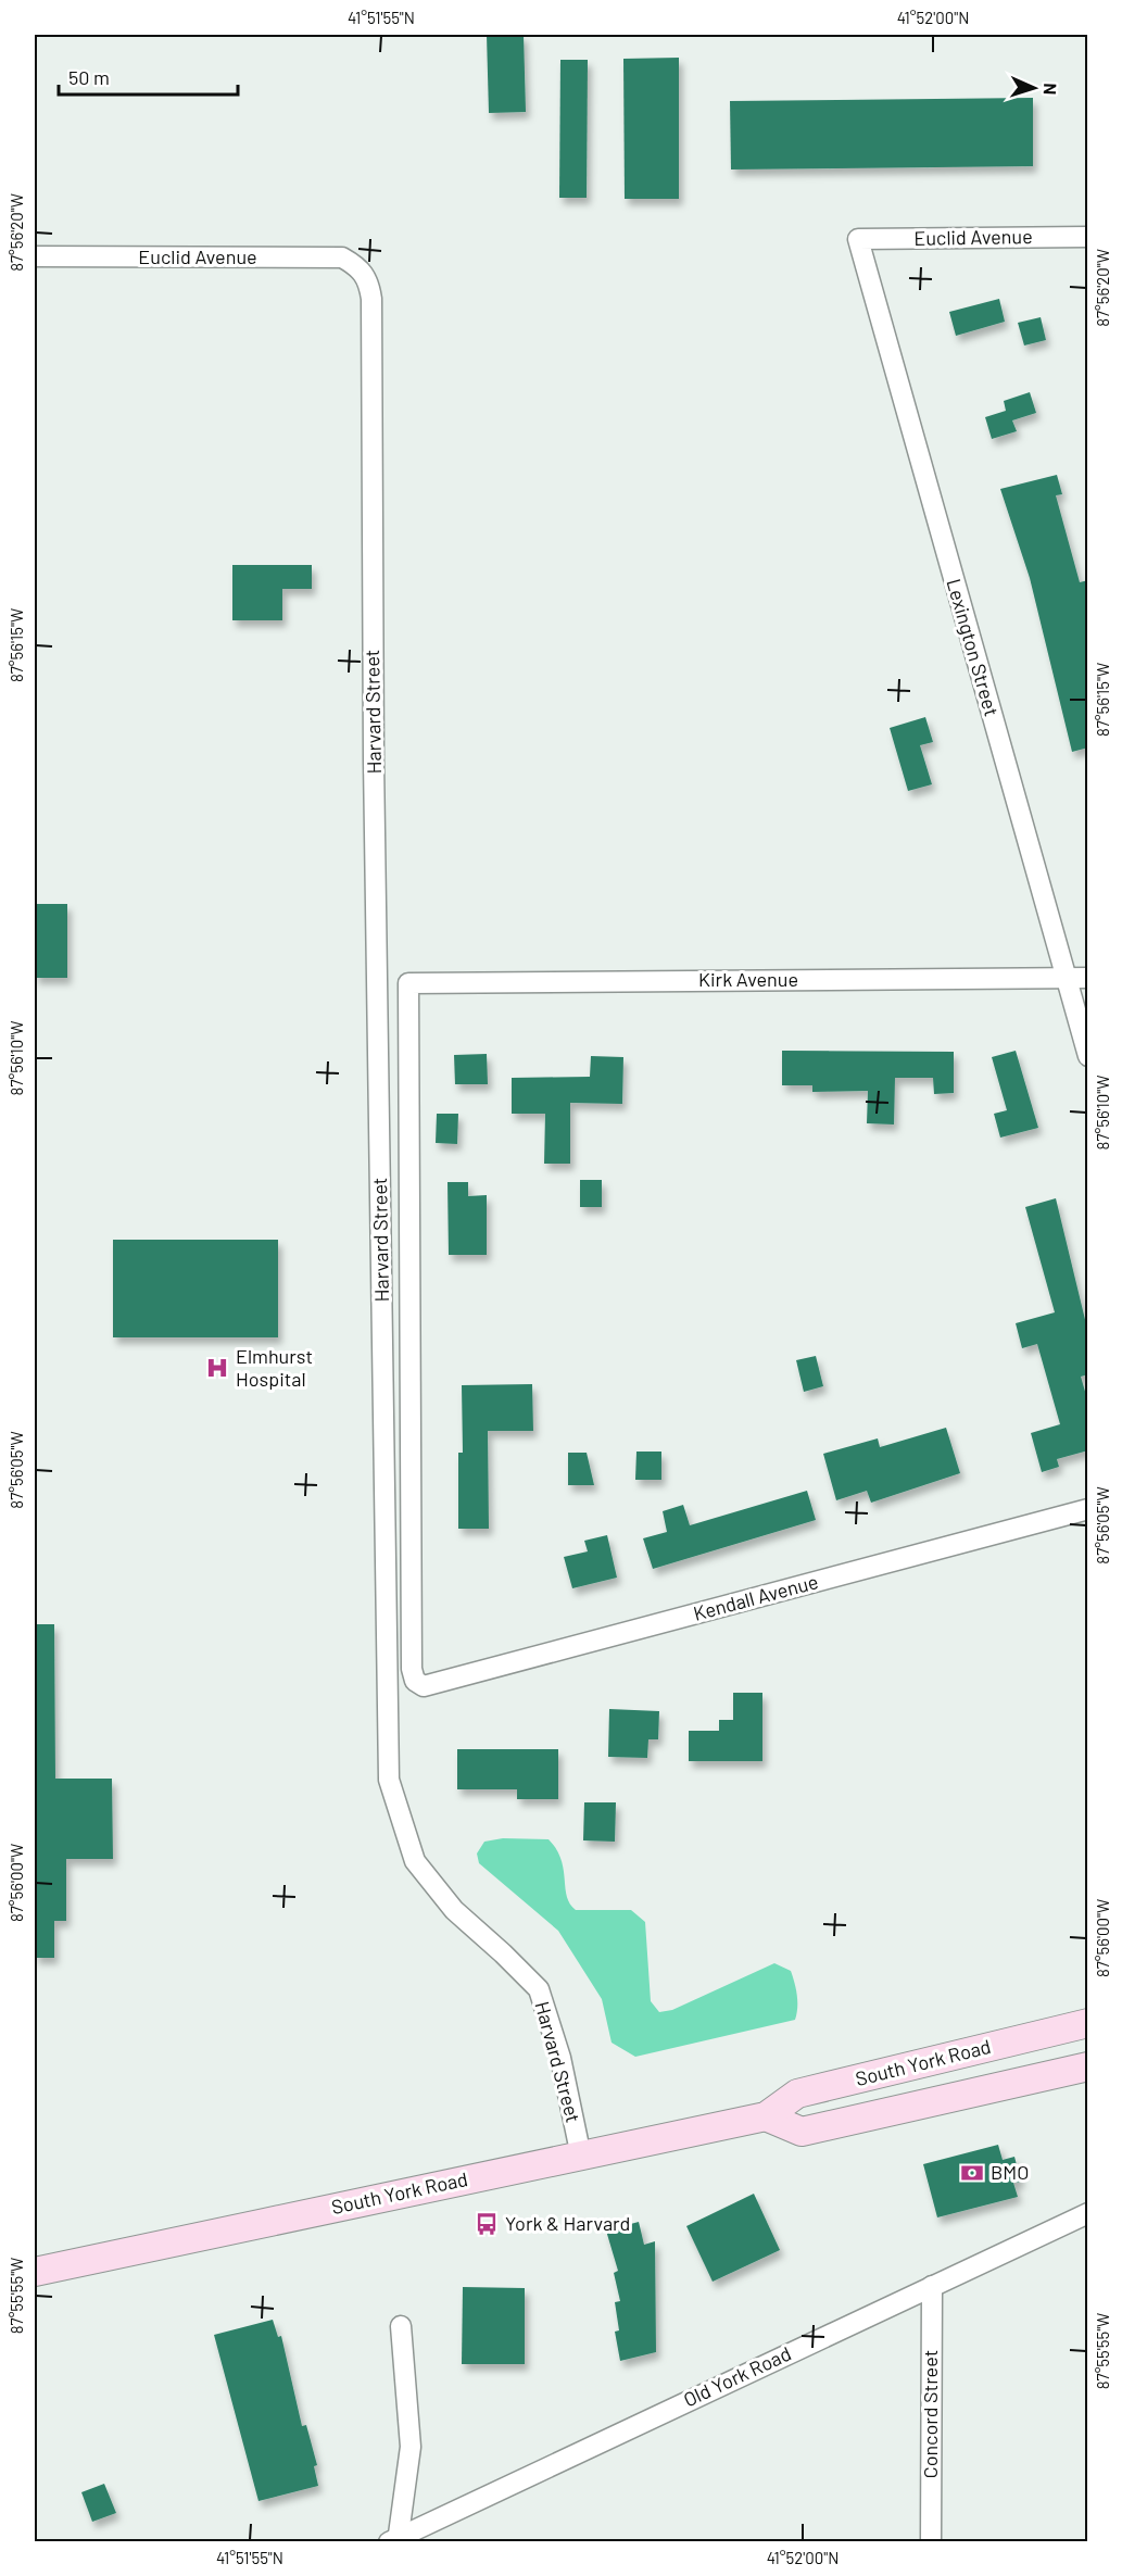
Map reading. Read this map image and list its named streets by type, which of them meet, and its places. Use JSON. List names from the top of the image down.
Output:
{
  "streets": {
    "main road": ["South York Road"],
    "street": [
      "Euclid Avenue",
      "Lexington Street",
      "Harvard Street",
      "Kirk Avenue",
      "Kendall Avenue",
      "Old York Road",
      "Concord Street"
    ]
  },
  "crossings": [
    ["Euclid Avenue", "Lexington Street"],
    ["Euclid Avenue", "Harvard Street"],
    ["Lexington Street", "Kirk Avenue"],
    ["Harvard Street", "Kirk Avenue"],
    ["Harvard Street", "Kendall Avenue"],
    ["Harvard Street", "South York Road"],
    ["Old York Road", "Concord Street"]
  ],
  "places": {
    "hospital": ["Elmhurst Hospital"],
    "bank": ["BMO"],
    "bus stop": ["York & Harvard"]
  },
  "scale_bar": "50 m",
  "north": "right",
  "coordinates": [
    "41°51'55\"N",
    "41°52'00\"N",
    "87°56'20\"W",
    "87°56'15\"W",
    "87°56'10\"W",
    "87°56'05\"W",
    "87°56'00\"W",
    "87°55'55\"W"
  ]
}
